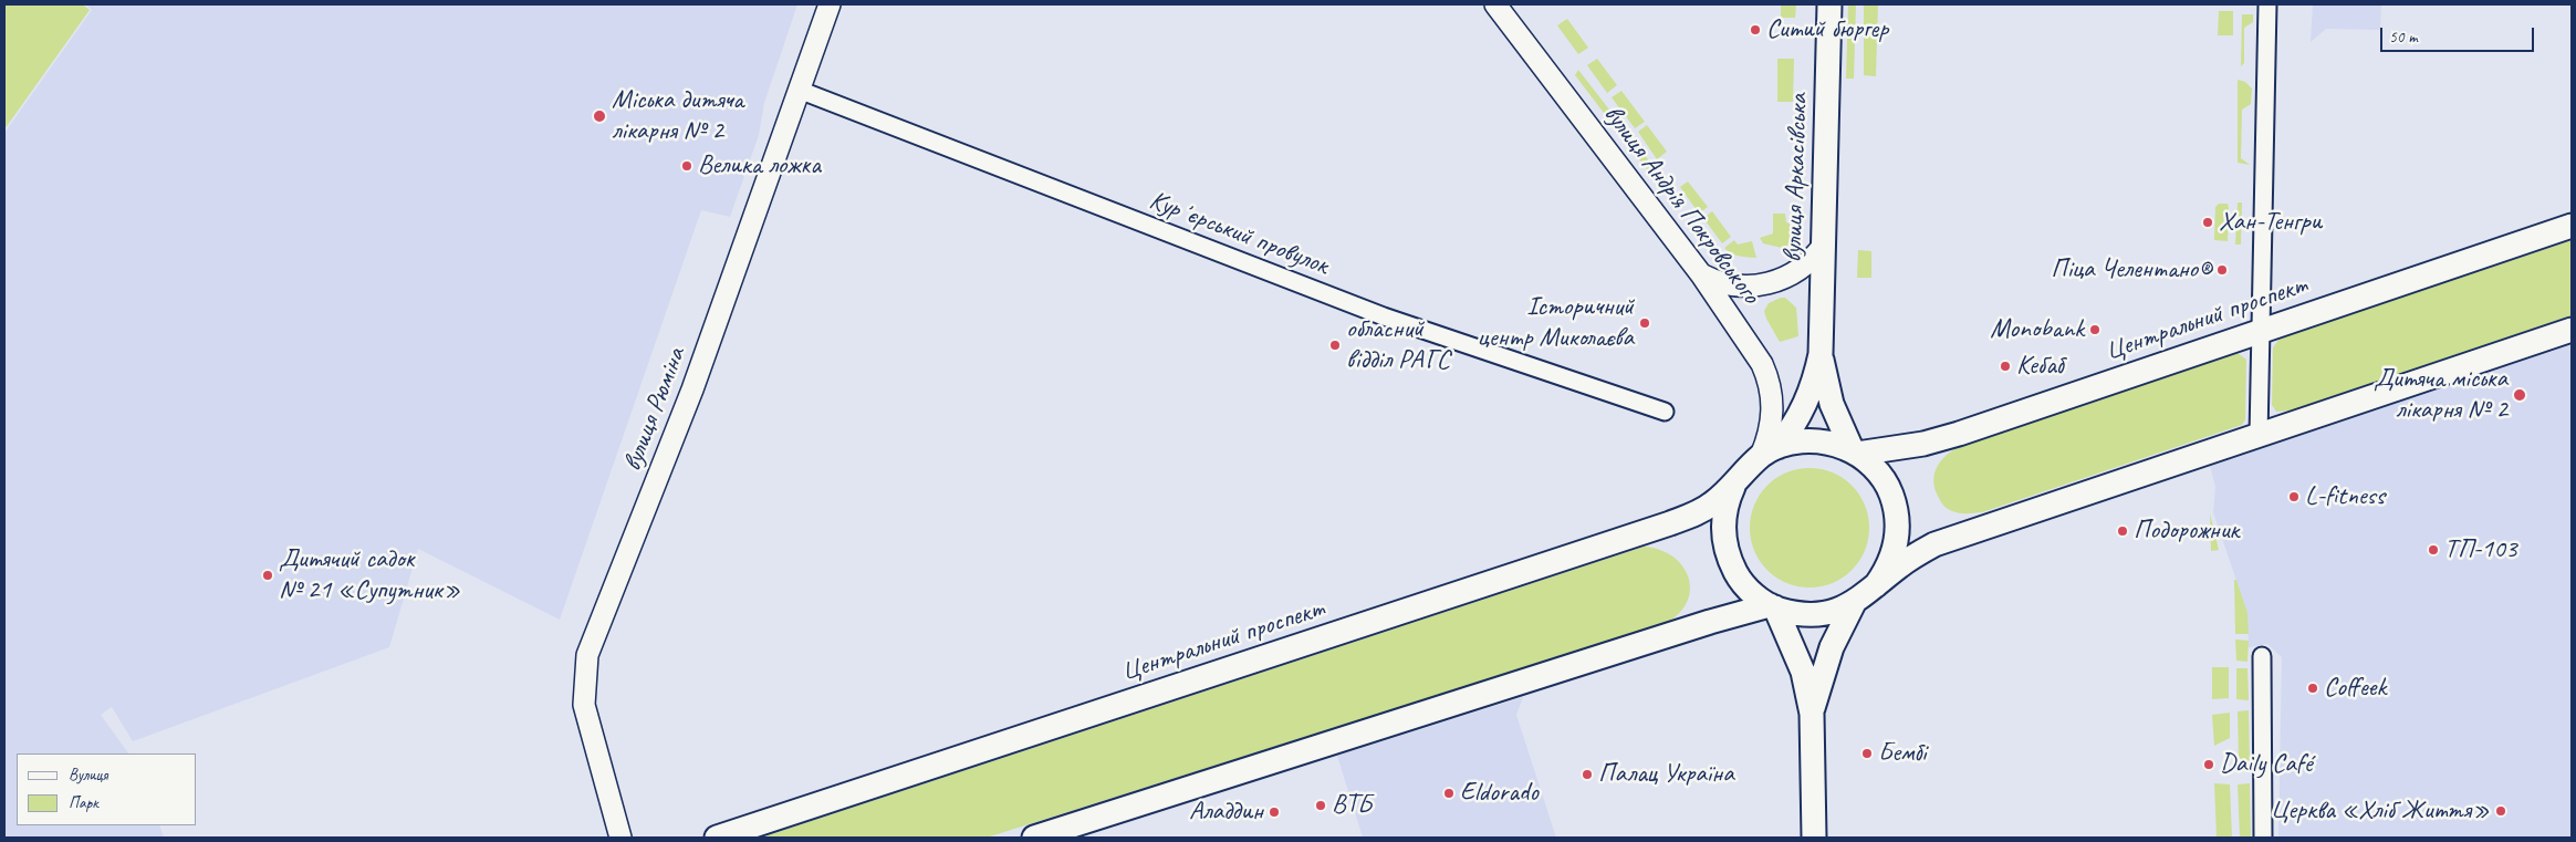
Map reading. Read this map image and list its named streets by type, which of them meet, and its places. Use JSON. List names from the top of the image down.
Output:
{
  "streets": {
    "main road": ["вулиця Аркасівська", "Центральний проспект"],
    "street": ["вулиця Андрія Покровського", "Курʼєрський провулок", "вулиця Рюміна"]
  },
  "crossings": [
    ["вулиця Аркасівська", "вулиця Андрія Покровського"],
    ["вулиця Аркасівська", "Центральний проспект"],
    ["вулиця Андрія Покровського", "Центральний проспект"],
    ["Курʼєрський провулок", "вулиця Рюміна"]
  ],
  "places": [
    "Ситий бюргер",
    "Міська дитяча лікарня № 2",
    "Велика ложка",
    "Хан-Тенгри",
    "Піца Челентано®",
    "Історичний центр Миколаєва",
    "Monobank",
    "обласний відділ РАГС",
    "Кебаб",
    "Дитяча міська лікарня № 2",
    "L-fitness",
    "Подорожник",
    "ТП-103",
    "Дитячий садок № 21 «Супутник»",
    "Coffeek",
    "Бембі",
    "Daily Café",
    "Палац Україна",
    "Eldorado",
    "ВТБ",
    "Церква «Хліб Життя»",
    "Аладдин"
  ],
  "legend": ["Вулиця", "Парк"],
  "scale_bar": "50 m"
}
